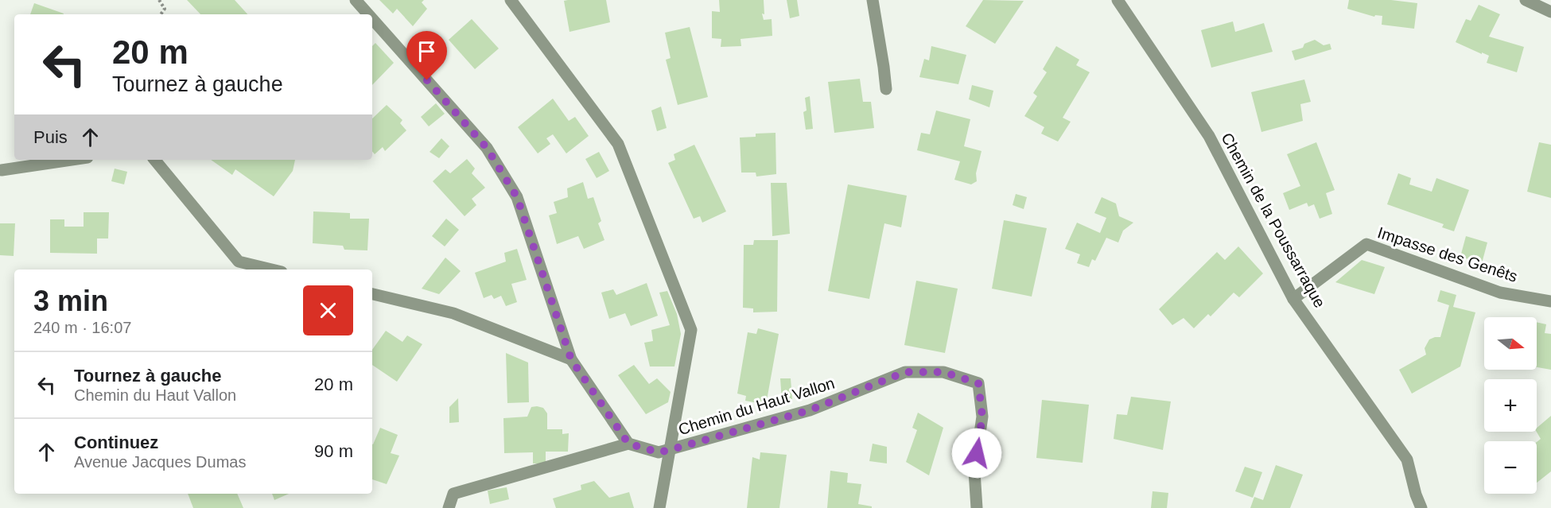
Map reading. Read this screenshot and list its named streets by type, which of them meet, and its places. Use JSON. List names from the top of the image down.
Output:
{
  "streets": {
    "street": ["Chemin de la Poussarraque", "Impasse des Genêts", "Chemin du Haut Vallon"]
  },
  "crossings": [
    ["Chemin de la Poussarraque", "Impasse des Genêts"]
  ],
  "north": "right",
  "page": {
    "turn": ["20 m", "Tournez à gauche"],
    "then": "Puis",
    "heading": ["3 min", "240 m · 16:07"],
    "map_buttons": ["+", "−"],
    "list": [
      {
        "name": "Tournez à gauche",
        "note": "Chemin du Haut Vallon",
        "value": "20 m"
      },
      {
        "name": "Continuez",
        "note": "Avenue Jacques Dumas",
        "value": "90 m"
      }
    ]
  }
}
